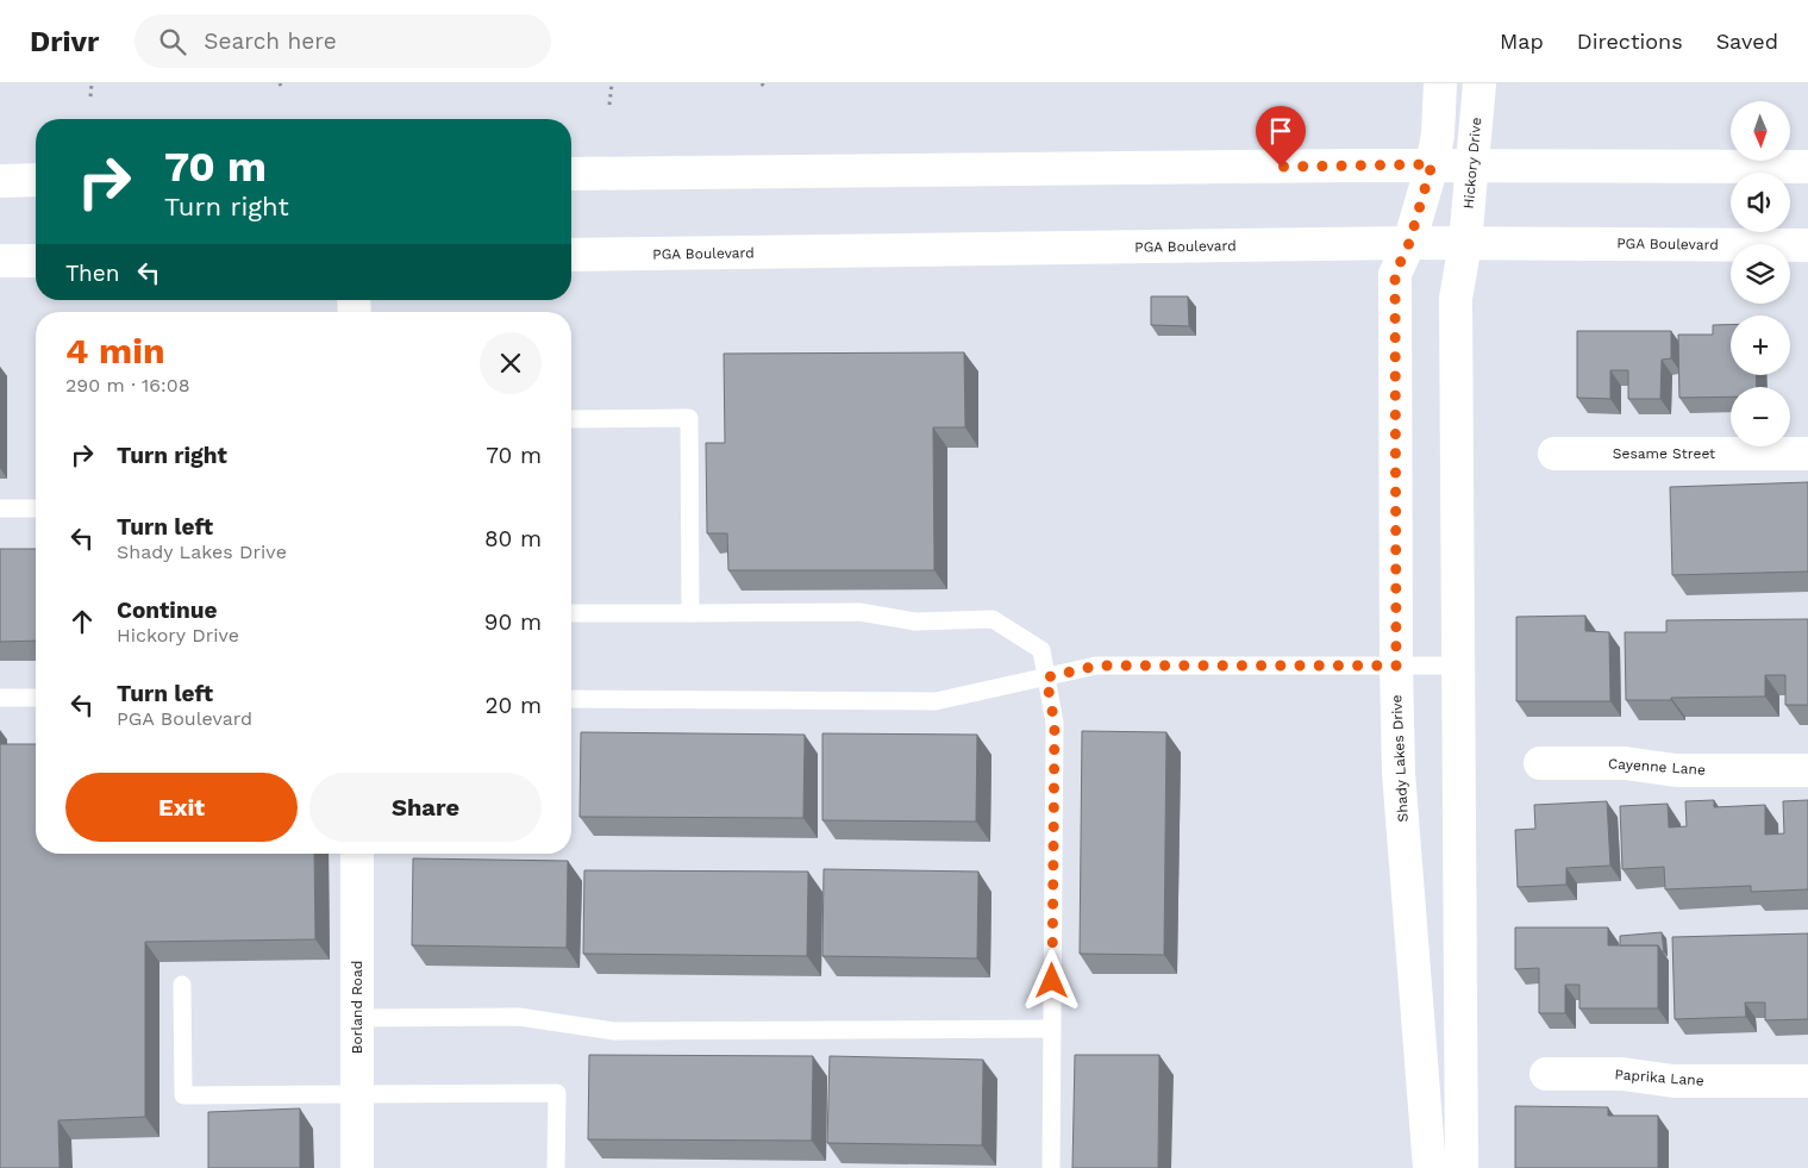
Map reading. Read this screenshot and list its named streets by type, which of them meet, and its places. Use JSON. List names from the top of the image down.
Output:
{
  "streets": {
    "street": [
      "Hickory Drive",
      "PGA Boulevard",
      "Sesame Street",
      "Shady Lakes Drive",
      "Cayenne Lane",
      "Borland Road",
      "Paprika Lane"
    ]
  },
  "crossings": [
    ["Hickory Drive", "PGA Boulevard"],
    ["PGA Boulevard", "Shady Lakes Drive"]
  ],
  "north": "bottom",
  "page": {
    "header": "Drivr",
    "search": "Search here",
    "nav": ["Map", "Directions", "Saved"],
    "map_buttons": ["+", "−"],
    "turn": ["70 m", "Turn right"],
    "then": "Then",
    "heading": ["4 min", "290 m · 16:08"],
    "list": [
      {
        "name": "Turn right",
        "value": "70 m"
      },
      {
        "name": "Turn left",
        "note": "Shady Lakes Drive",
        "value": "80 m"
      },
      {
        "name": "Continue",
        "note": "Hickory Drive",
        "value": "90 m"
      },
      {
        "name": "Turn left",
        "note": "PGA Boulevard",
        "value": "20 m"
      }
    ],
    "buttons": ["Exit", "Share"]
  }
}
